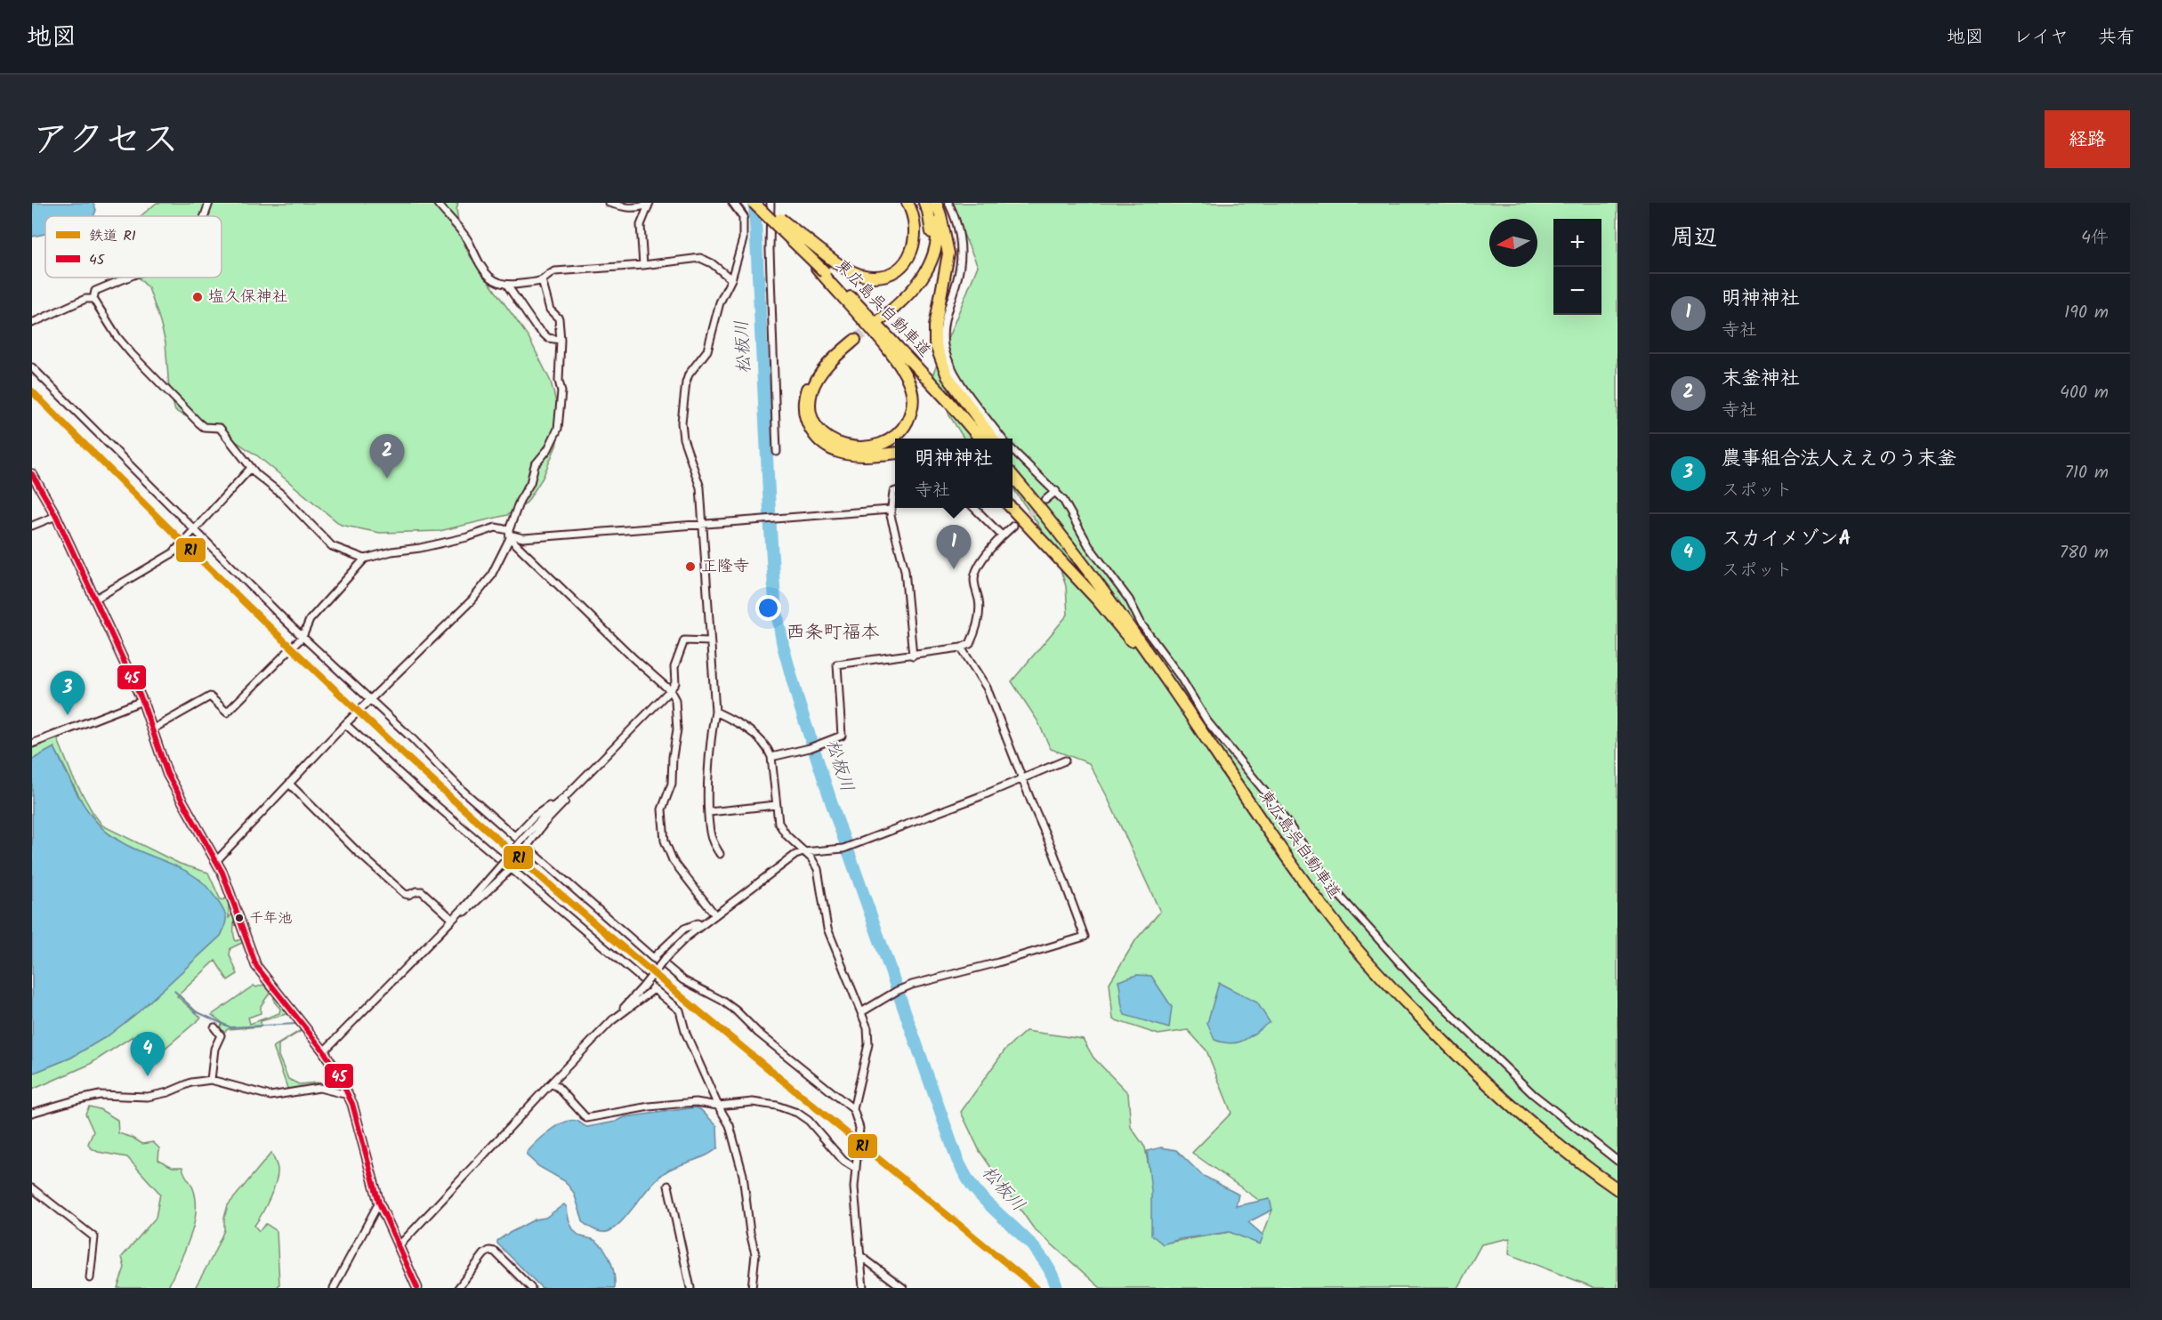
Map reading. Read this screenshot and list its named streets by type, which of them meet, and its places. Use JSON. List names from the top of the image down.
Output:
{
  "streets": {
    "highway": ["東広島呉自動車道"]
  },
  "districts": ["西条町福本"],
  "water": ["松板川"],
  "places": ["塩久保神社", "正隆寺", "千年池"],
  "lines": ["rail line R1", "transit line 45"],
  "legend": ["鉄道 R1", "45"],
  "north": "left",
  "page": {
    "header": "地図",
    "nav": ["地図", "レイヤ", "共有"],
    "title": "アクセス",
    "buttons": "経路",
    "heading": ["周辺", "4件"],
    "map_buttons": ["+", "−"],
    "list": [
      {
        "mark": "1",
        "name": "明神神社",
        "note": "寺社",
        "value": "190 m"
      },
      {
        "mark": "2",
        "name": "末釜神社",
        "note": "寺社",
        "value": "400 m"
      },
      {
        "mark": "3",
        "name": "農事組合法人ええのう末釜",
        "note": "スポット",
        "value": "710 m"
      },
      {
        "mark": "4",
        "name": "スカイメゾンA",
        "note": "スポット",
        "value": "780 m"
      }
    ],
    "pins": [
      "2",
      "1",
      "3",
      "4"
    ],
    "popup": ["明神神社", "寺社"]
  }
}
